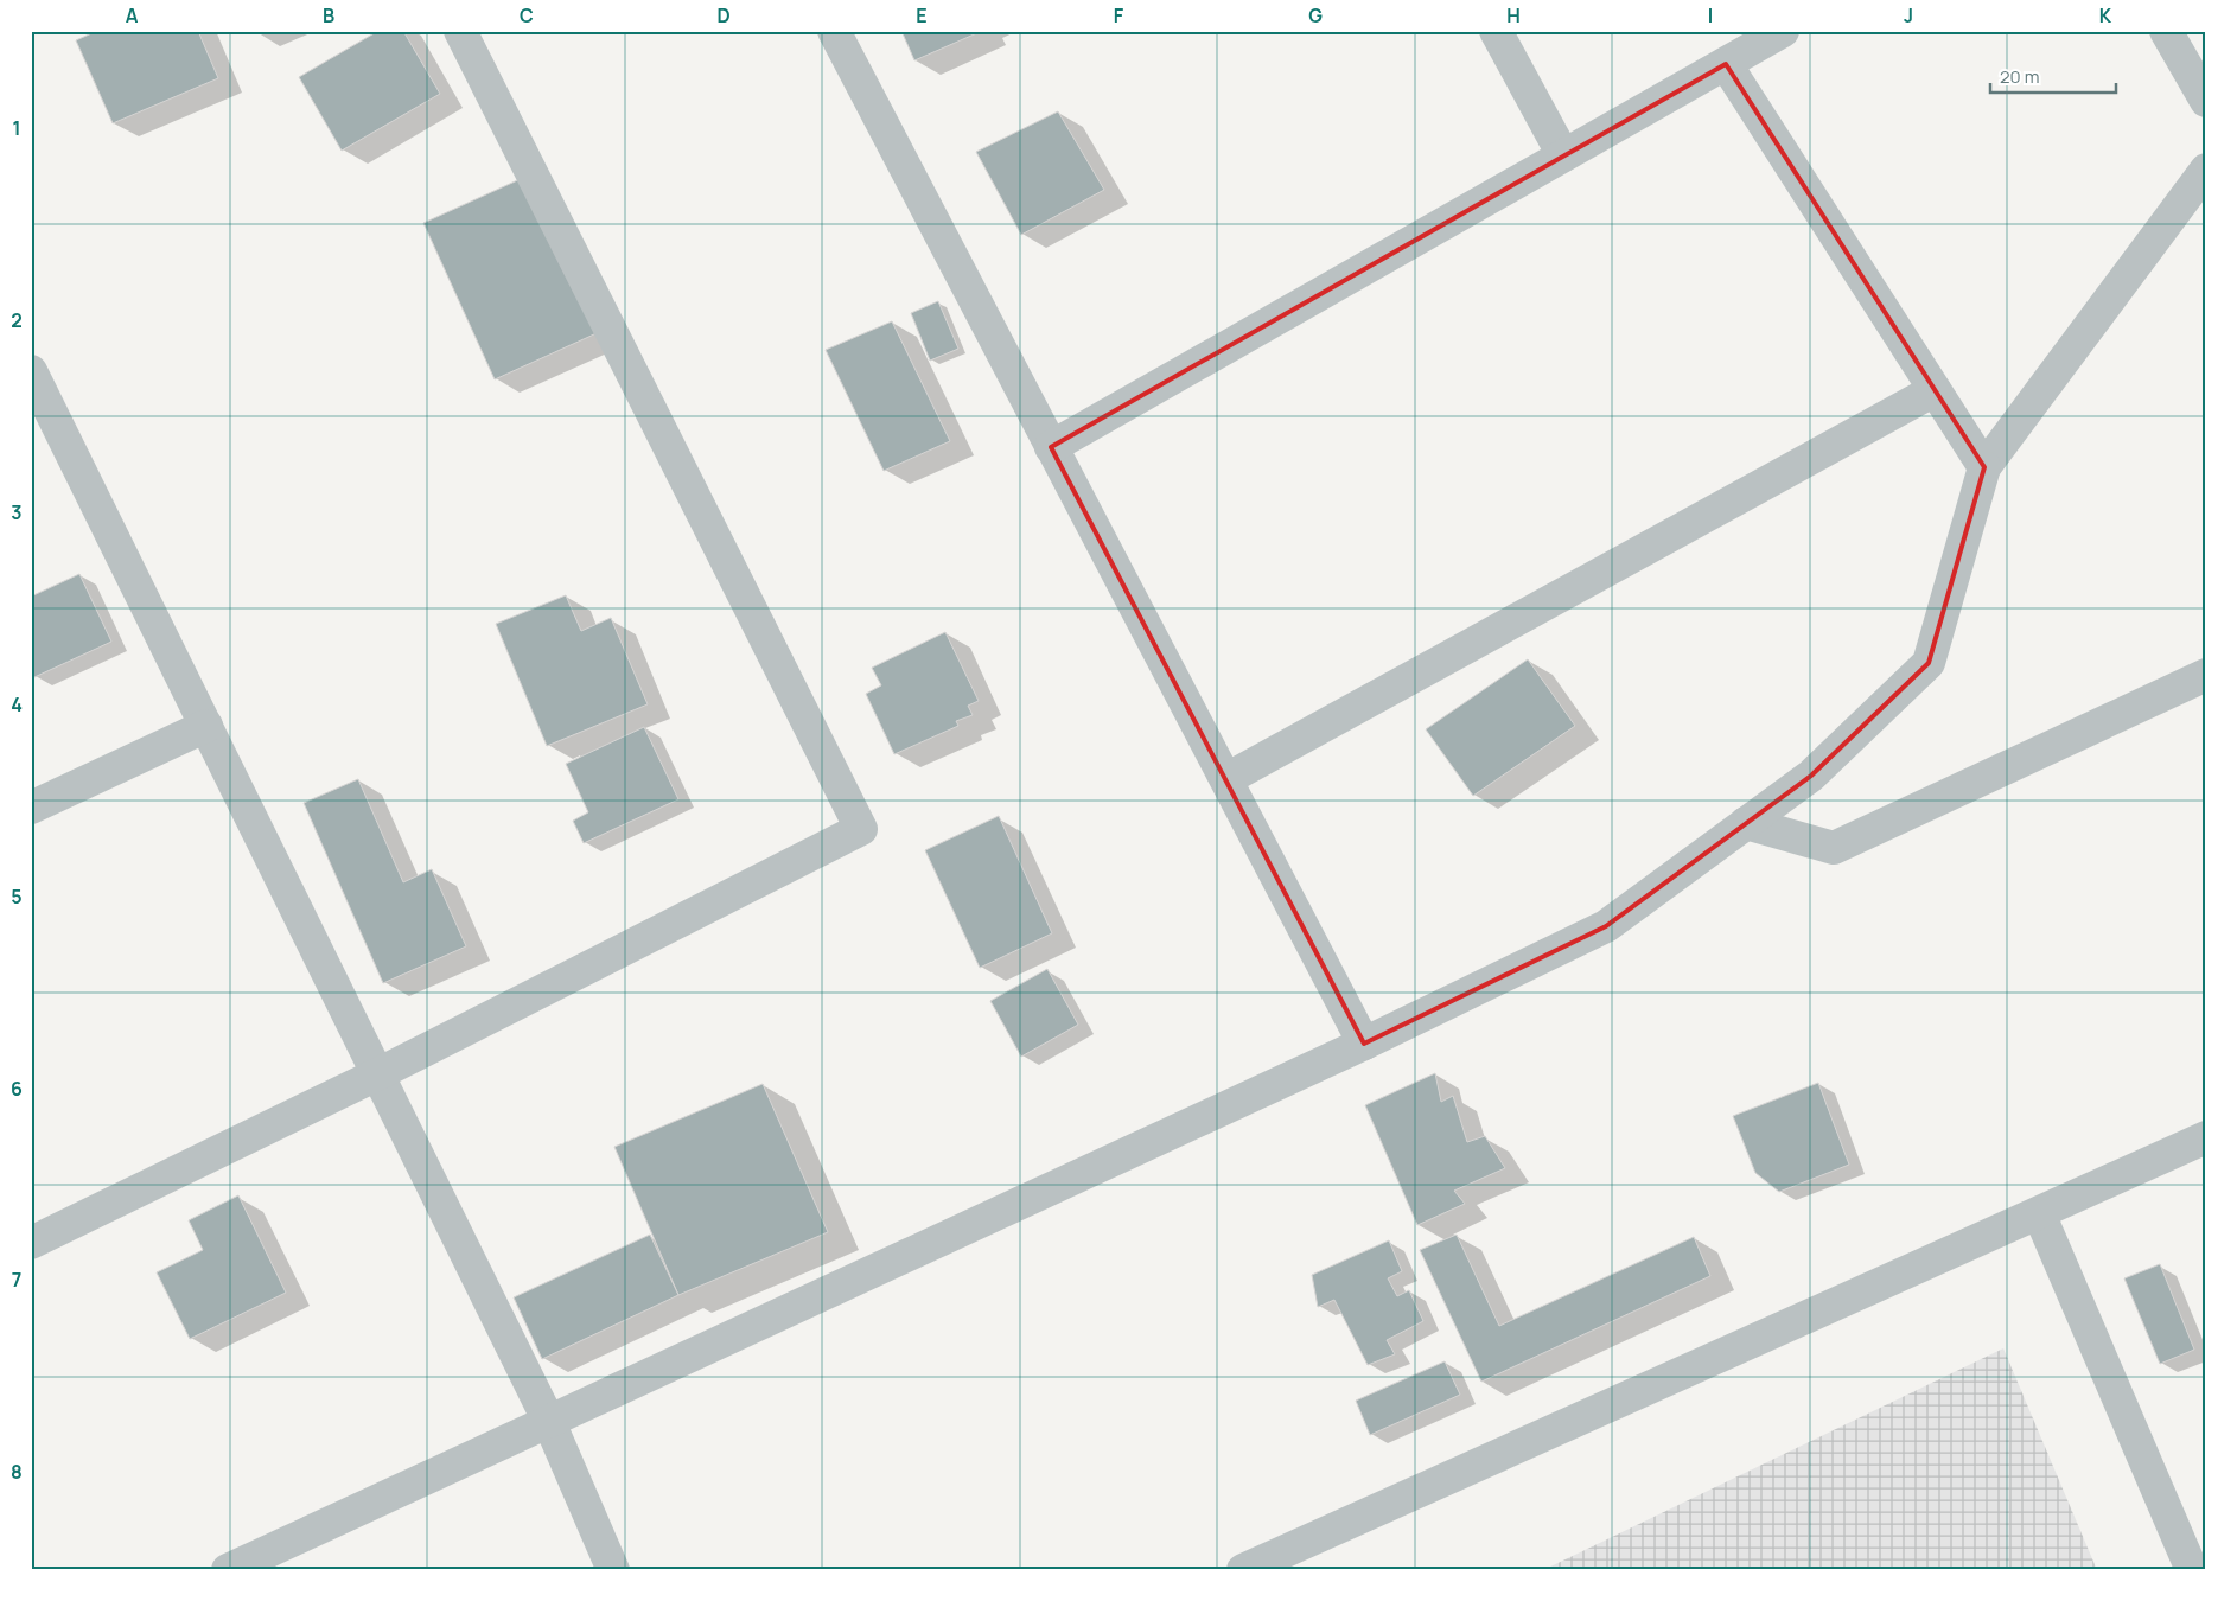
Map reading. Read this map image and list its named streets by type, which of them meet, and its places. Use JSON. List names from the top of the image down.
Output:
{
  "scale_bar": "20 m",
  "grid": {
    "columns": [
      "A",
      "B",
      "C",
      "D",
      "E",
      "F",
      "G",
      "H",
      "I",
      "J",
      "K"
    ],
    "rows": [
      "1",
      "2",
      "3",
      "4",
      "5",
      "6",
      "7",
      "8"
    ]
  }
}
